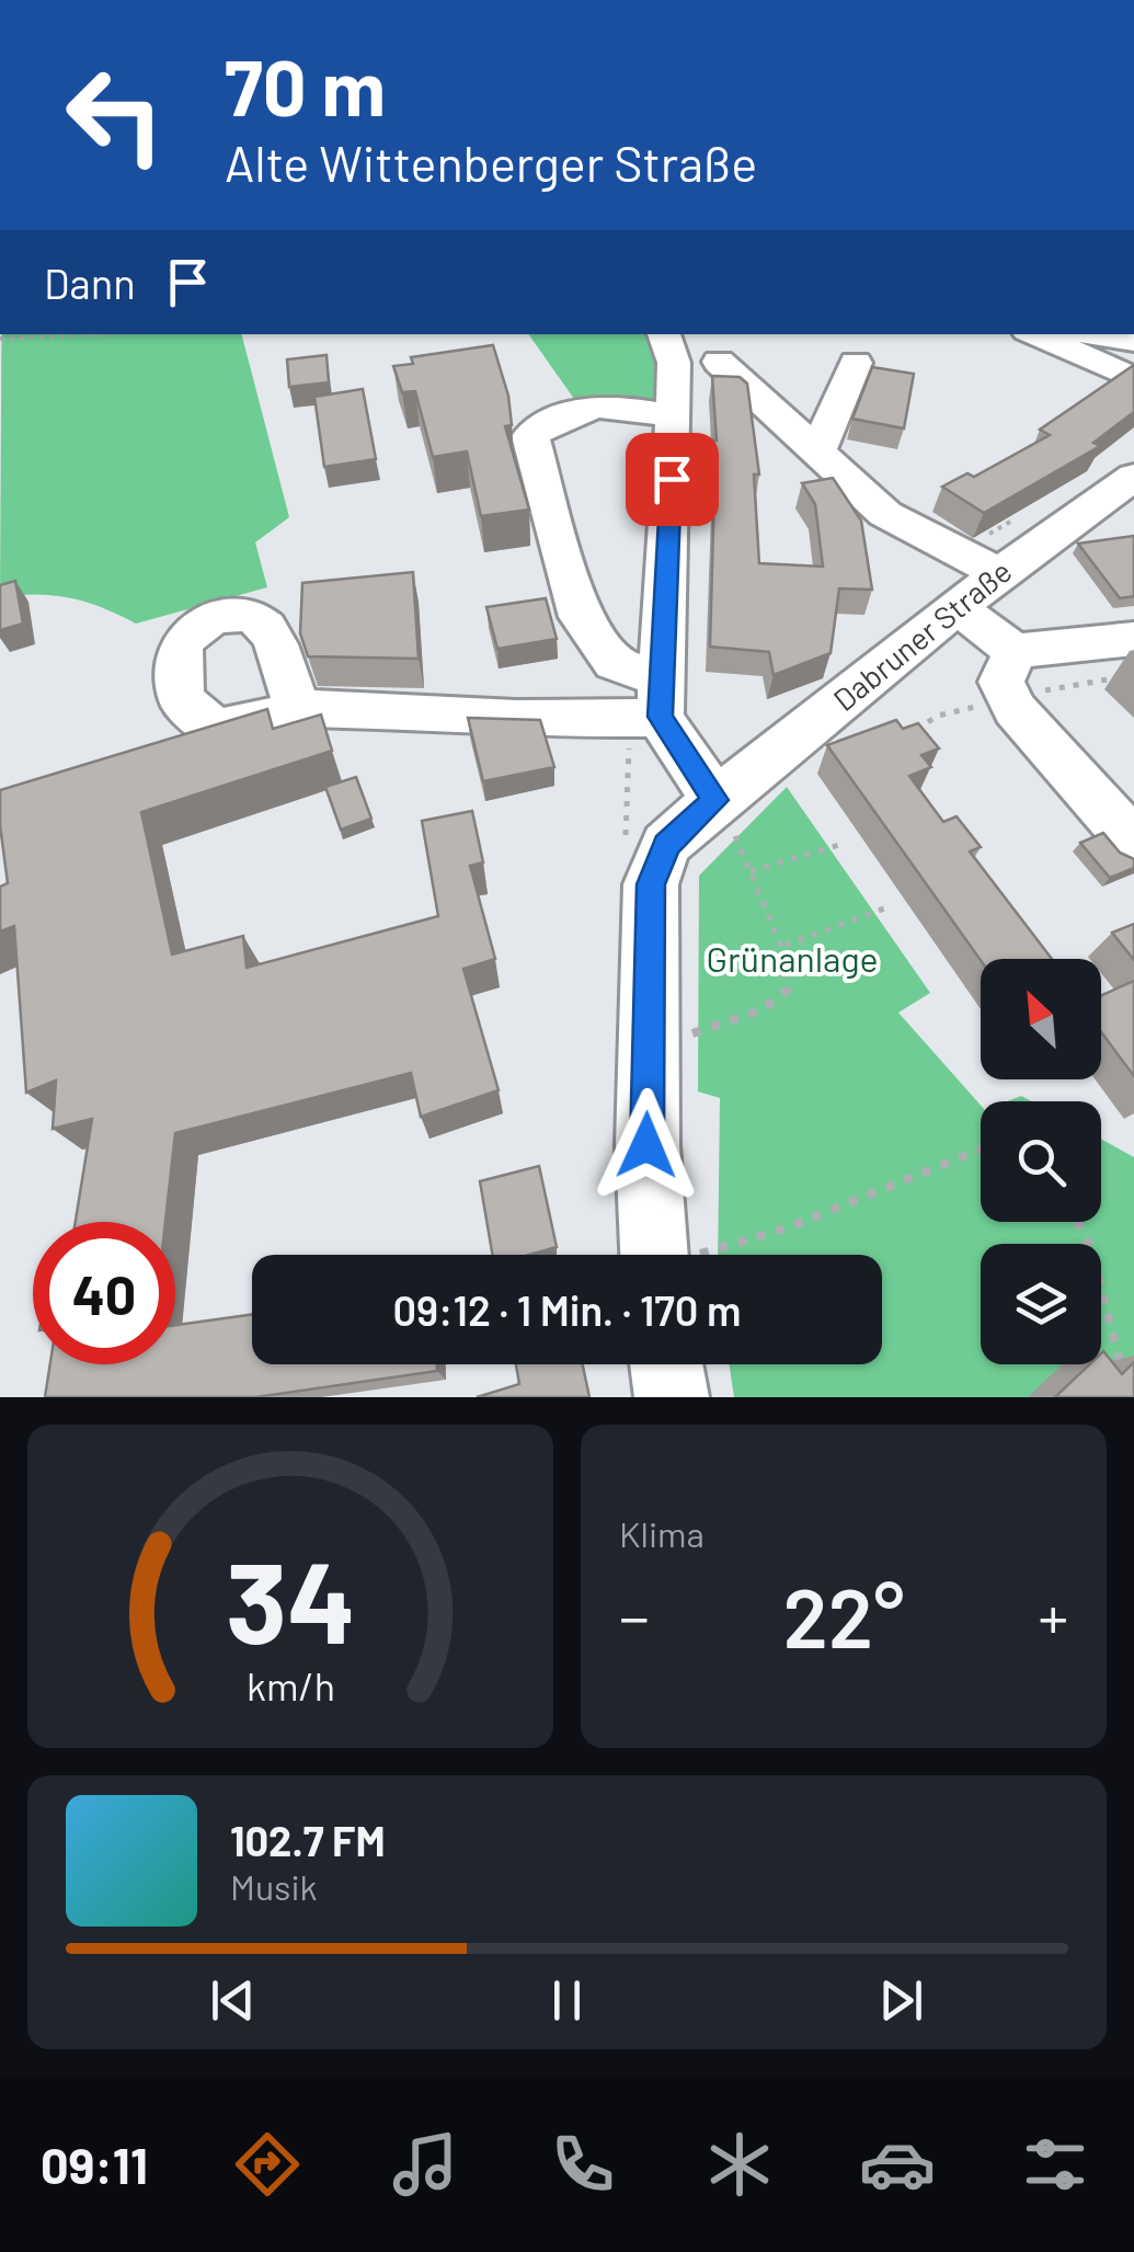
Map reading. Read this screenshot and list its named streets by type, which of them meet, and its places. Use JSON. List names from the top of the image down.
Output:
{
  "streets": {
    "street": ["Dabruner Straße"]
  },
  "parks": ["Grünanlage"],
  "north": "top left",
  "page": {
    "turn": ["70 m", "Alte Wittenberger Straße"],
    "then": "Dann",
    "limit": "40",
    "trip": "09:12 · 1 Min. · 170 m",
    "tile": "Klima",
    "heat": ["−", "22°", "+"],
    "song": ["102.7 FM", "Musik"],
    "tabs": "09:11",
    "gauge": ["34", "km/h"]
  }
}
